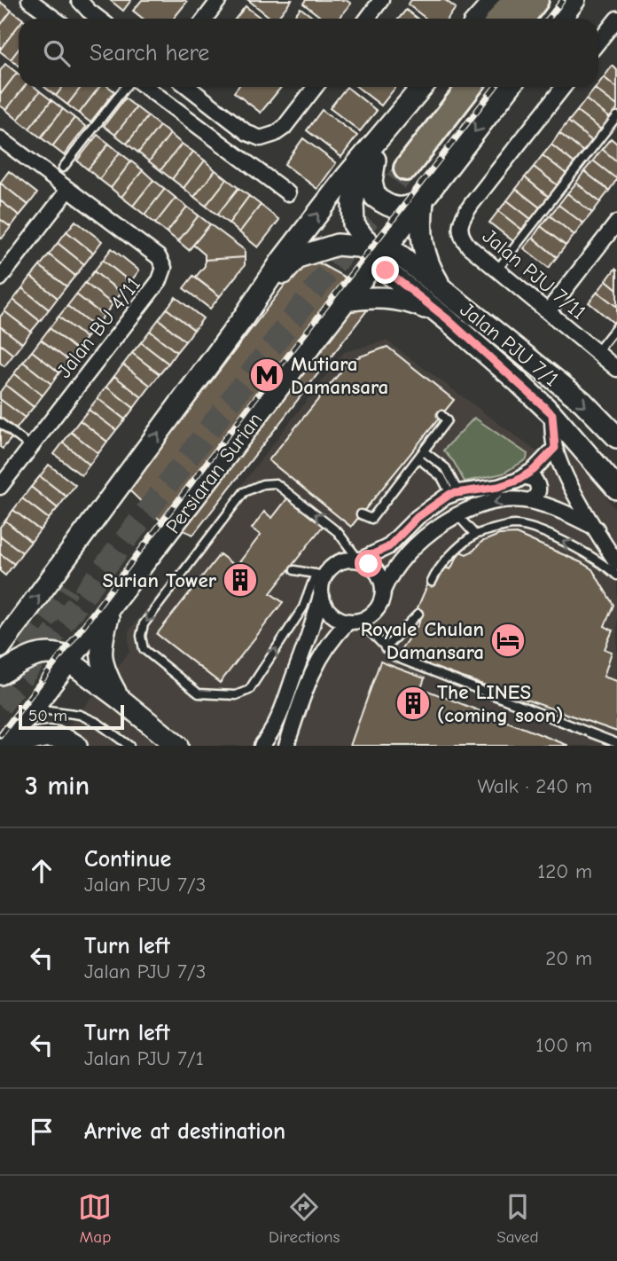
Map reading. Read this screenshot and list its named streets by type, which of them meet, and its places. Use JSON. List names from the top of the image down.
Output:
{
  "streets": {
    "street": [
      "Jalan PJU 7/11",
      "Jalan BU 4/11",
      "Jalan PJU 7/1",
      "Persiaran Surian"
    ]
  },
  "crossings": [
    ["Jalan PJU 7/1", "Persiaran Surian"]
  ],
  "places": {
    "metro station": ["Mutiara Damansara"],
    "building": ["Surian Tower", "The LINES (coming soon)"],
    "hotel": ["Royale Chulan Damansara"]
  },
  "scale_bar": "50 m",
  "page": {
    "search": "Search here",
    "scale": "50 m",
    "heading": ["3 min", "Walk · 240 m"],
    "list": [
      ["Continue", "Jalan PJU 7/3", "120 m"],
      ["Turn left", "Jalan PJU 7/3", "20 m"],
      ["Turn left", "Jalan PJU 7/1", "100 m"],
      "Arrive at destination"
    ],
    "nav": ["Map", "Directions", "Saved"]
  }
}
